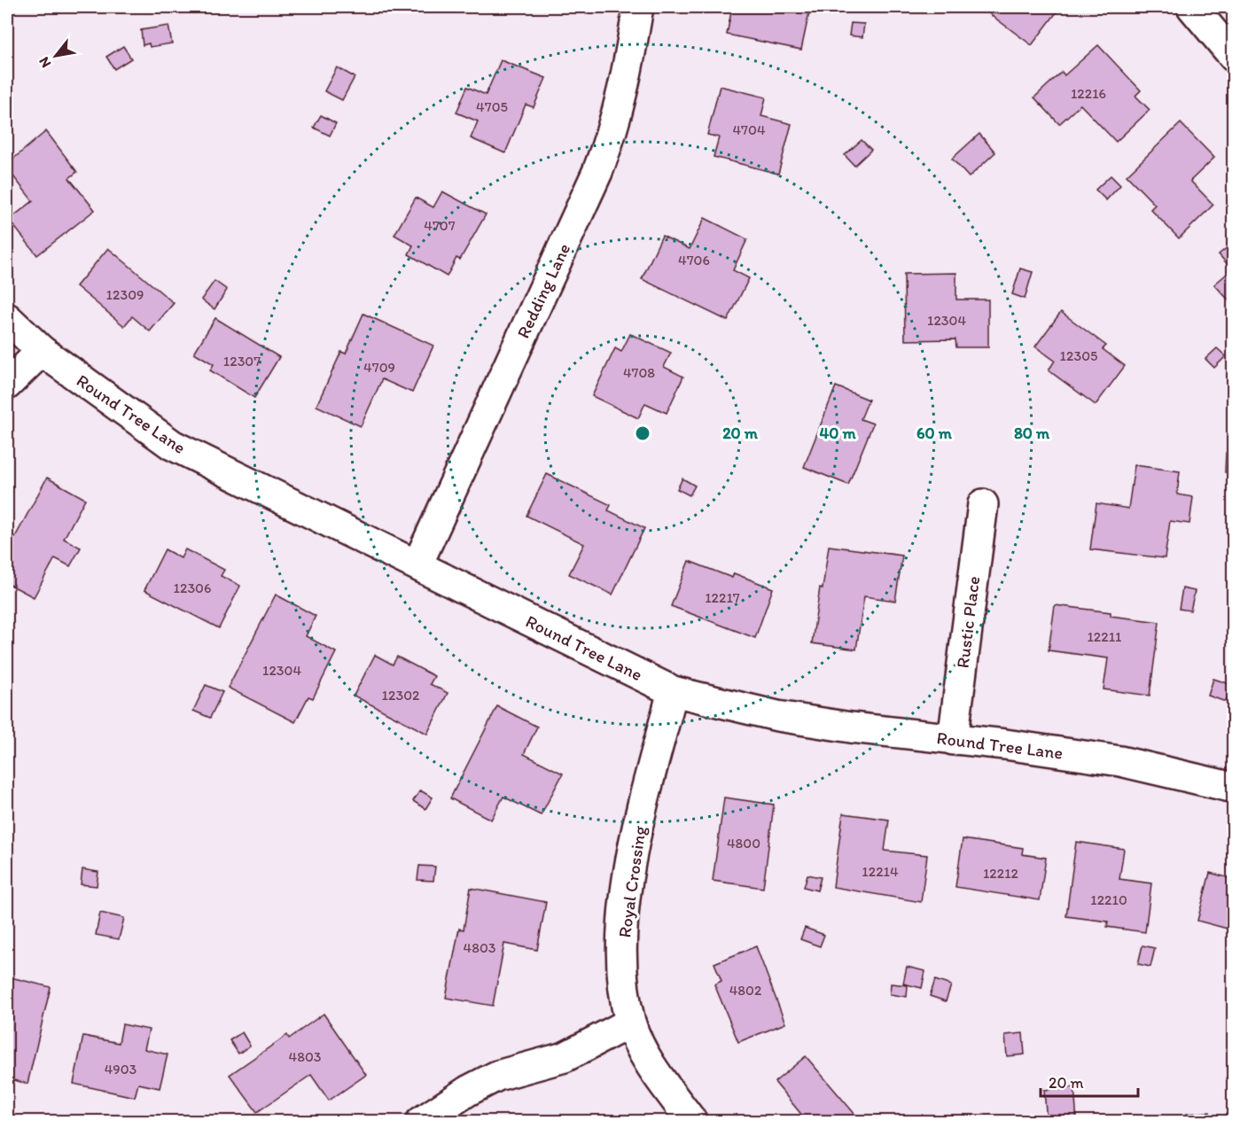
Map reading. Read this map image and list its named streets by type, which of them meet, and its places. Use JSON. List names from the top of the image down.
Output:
{
  "streets": {
    "street": [
      "Redding Lane",
      "Round Tree Lane",
      "Rustic Place",
      "Royal Crossing"
    ]
  },
  "crossings": [
    ["Redding Lane", "Round Tree Lane"],
    ["Round Tree Lane", "Rustic Place"],
    ["Round Tree Lane", "Royal Crossing"]
  ],
  "house_numbers": [
    "12216",
    "4705",
    "4704",
    "4707",
    "4706",
    "12309",
    "12304",
    "12305",
    "12307",
    "4709",
    "4708",
    "12306",
    "12217",
    "12211",
    "12304",
    "12302",
    "4800",
    "12214",
    "12212",
    "12210",
    "4803",
    "4802",
    "4803",
    "4903"
  ],
  "scale_bar": "20 m",
  "north": "bottom left",
  "rings": [
    "20 m",
    "40 m",
    "60 m",
    "80 m"
  ]
}
